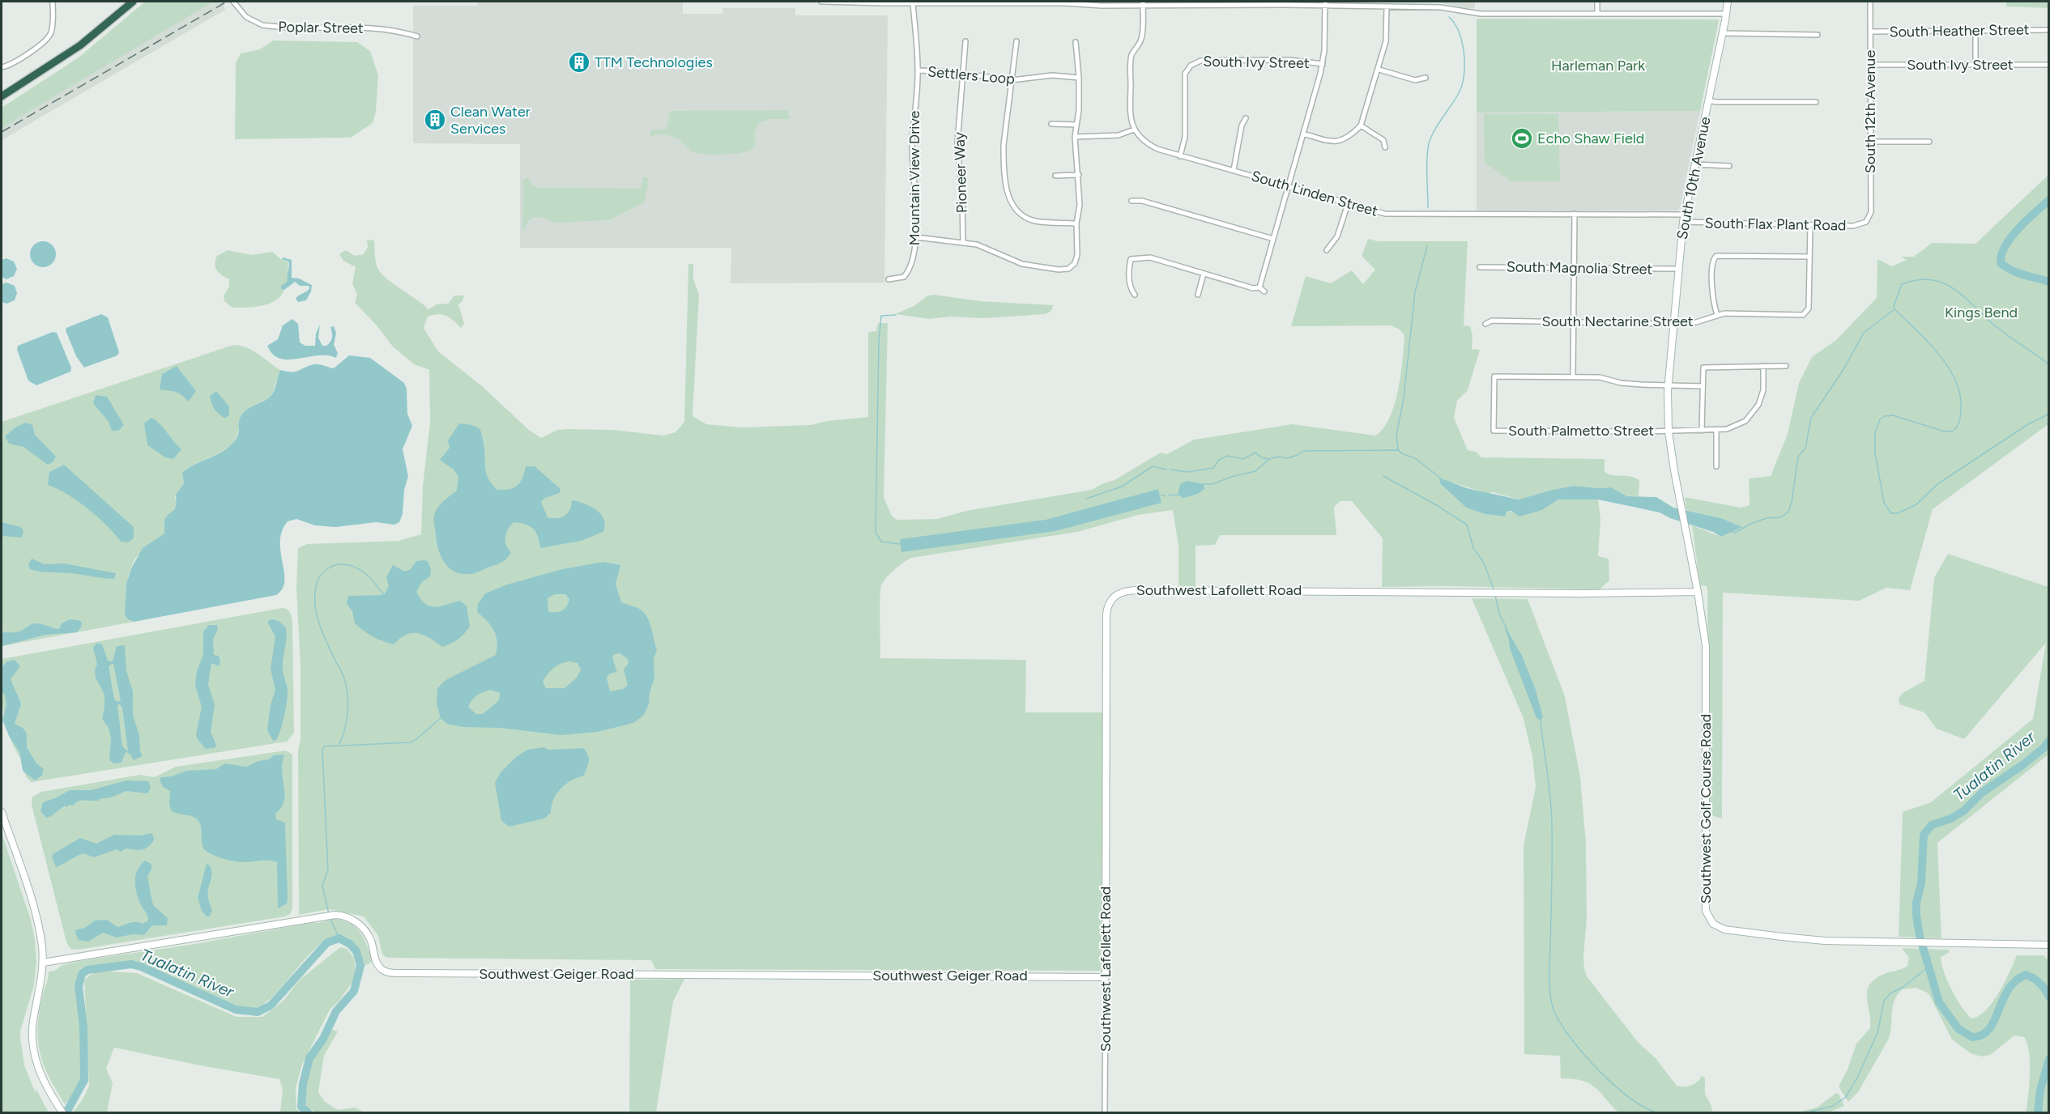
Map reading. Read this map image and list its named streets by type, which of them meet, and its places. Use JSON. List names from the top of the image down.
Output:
{
  "streets": {
    "street": [
      "Poplar Street",
      "South Heather Street",
      "South Ivy Street",
      "Settlers Loop",
      "South 12th Avenue",
      "Pioneer Way",
      "Mountain View Drive",
      "South 10th Avenue",
      "South Linden Street",
      "South Flax Plant Road",
      "South Magnolia Street",
      "South Nectarine Street",
      "South Palmetto Street",
      "Southwest Lafollett Road",
      "Southwest Golf Course Road",
      "Southwest Geiger Road"
    ]
  },
  "crossings": [
    ["South Heather Street", "South 12th Avenue"],
    ["South Ivy Street", "South 12th Avenue"],
    ["South Ivy Street", "South Linden Street"],
    ["Settlers Loop", "Pioneer Way"],
    ["Settlers Loop", "Mountain View Drive"],
    ["South 12th Avenue", "South Flax Plant Road"],
    ["South 10th Avenue", "South Linden Street"],
    ["South 10th Avenue", "South Flax Plant Road"],
    ["South 10th Avenue", "South Magnolia Street"],
    ["South 10th Avenue", "South Nectarine Street"],
    ["South 10th Avenue", "Southwest Golf Course Road"],
    ["South Palmetto Street", "Southwest Golf Course Road"],
    ["Southwest Lafollett Road", "Southwest Golf Course Road"],
    ["Southwest Lafollett Road", "Southwest Geiger Road"]
  ],
  "water": ["Tualatin River"],
  "parks": ["Harleman Park", "Kings Bend"],
  "places": {
    "building": ["TTM Technologies", "Clean Water Services"],
    "sports": ["Echo Shaw Field"]
  }
}
